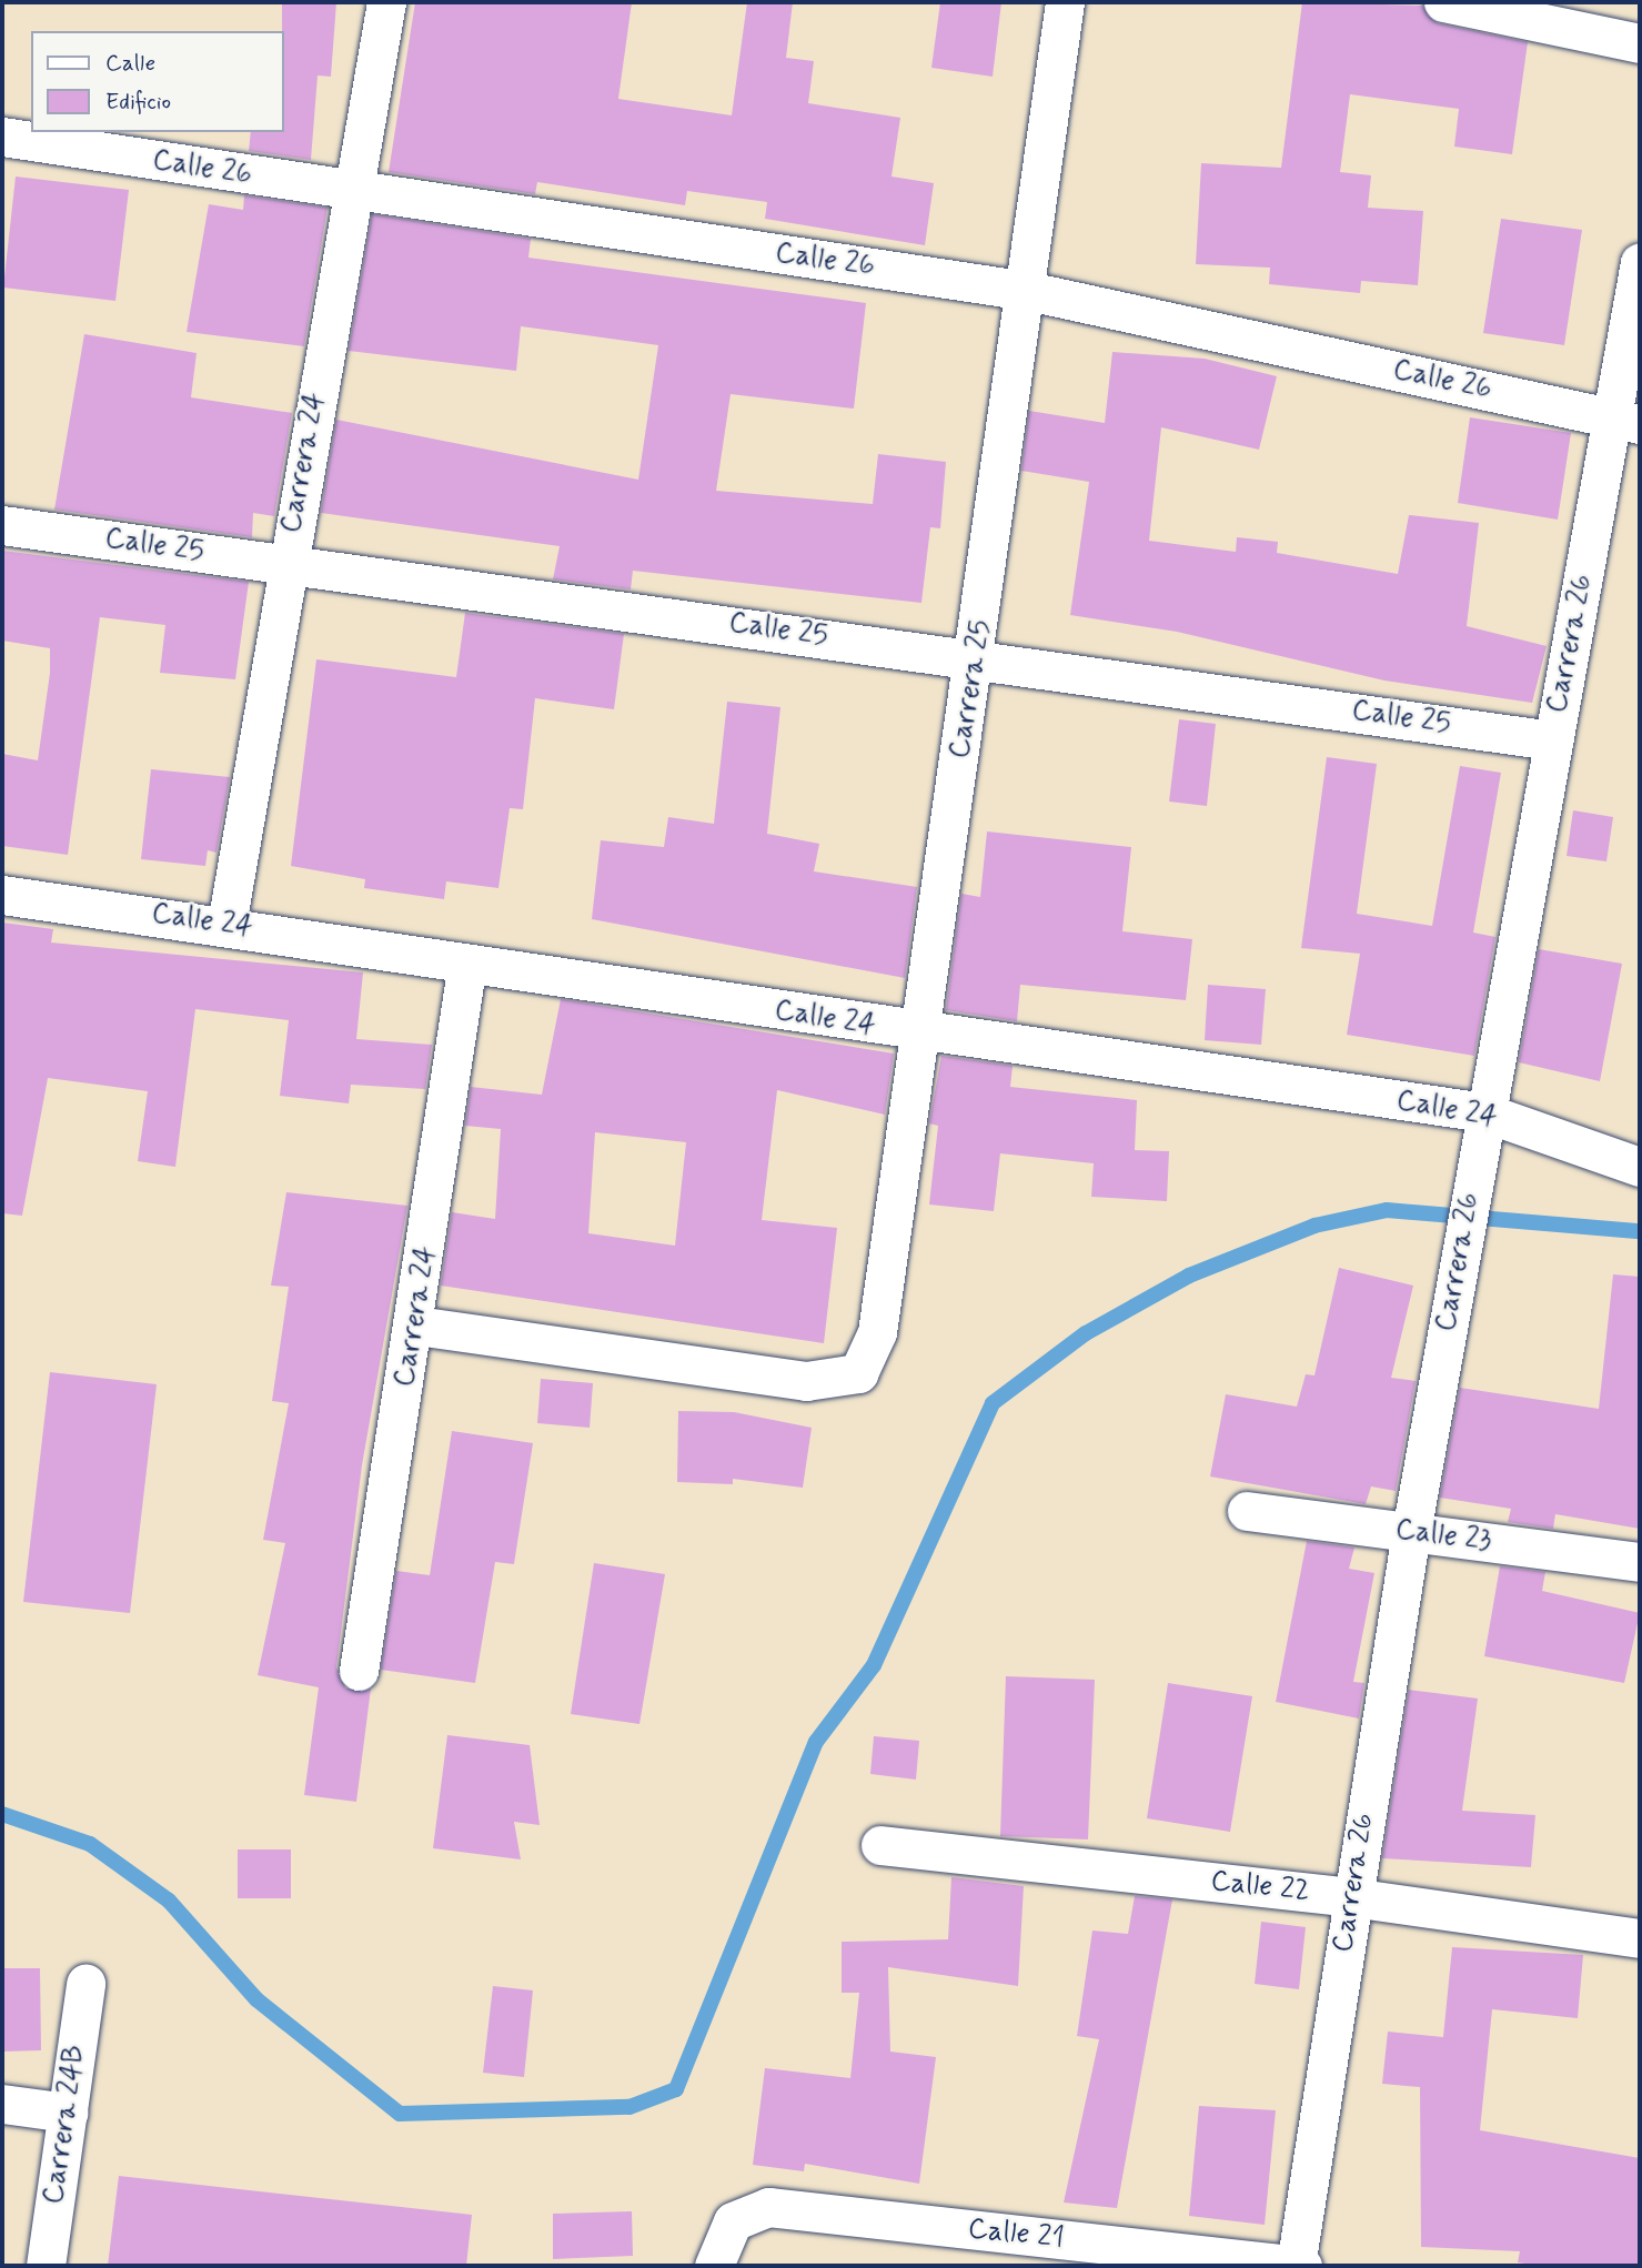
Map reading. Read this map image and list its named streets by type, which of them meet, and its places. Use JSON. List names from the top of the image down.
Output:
{
  "streets": {
    "street": [
      "Calle 26",
      "Carrera 24",
      "Calle 25",
      "Carrera 26",
      "Carrera 25",
      "Calle 24",
      "Calle 23",
      "Calle 22",
      "Carrera 24B",
      "Calle 21"
    ]
  },
  "crossings": [
    ["Calle 26", "Carrera 24"],
    ["Calle 26", "Carrera 26"],
    ["Calle 26", "Carrera 25"],
    ["Carrera 24", "Calle 25"],
    ["Carrera 24", "Carrera 25"],
    ["Carrera 24", "Calle 24"],
    ["Calle 25", "Carrera 26"],
    ["Calle 25", "Carrera 25"],
    ["Carrera 26", "Calle 24"],
    ["Carrera 26", "Calle 23"],
    ["Carrera 26", "Calle 22"],
    ["Carrera 26", "Calle 21"],
    ["Carrera 25", "Calle 24"]
  ],
  "legend": ["Calle", "Edificio"]
}
